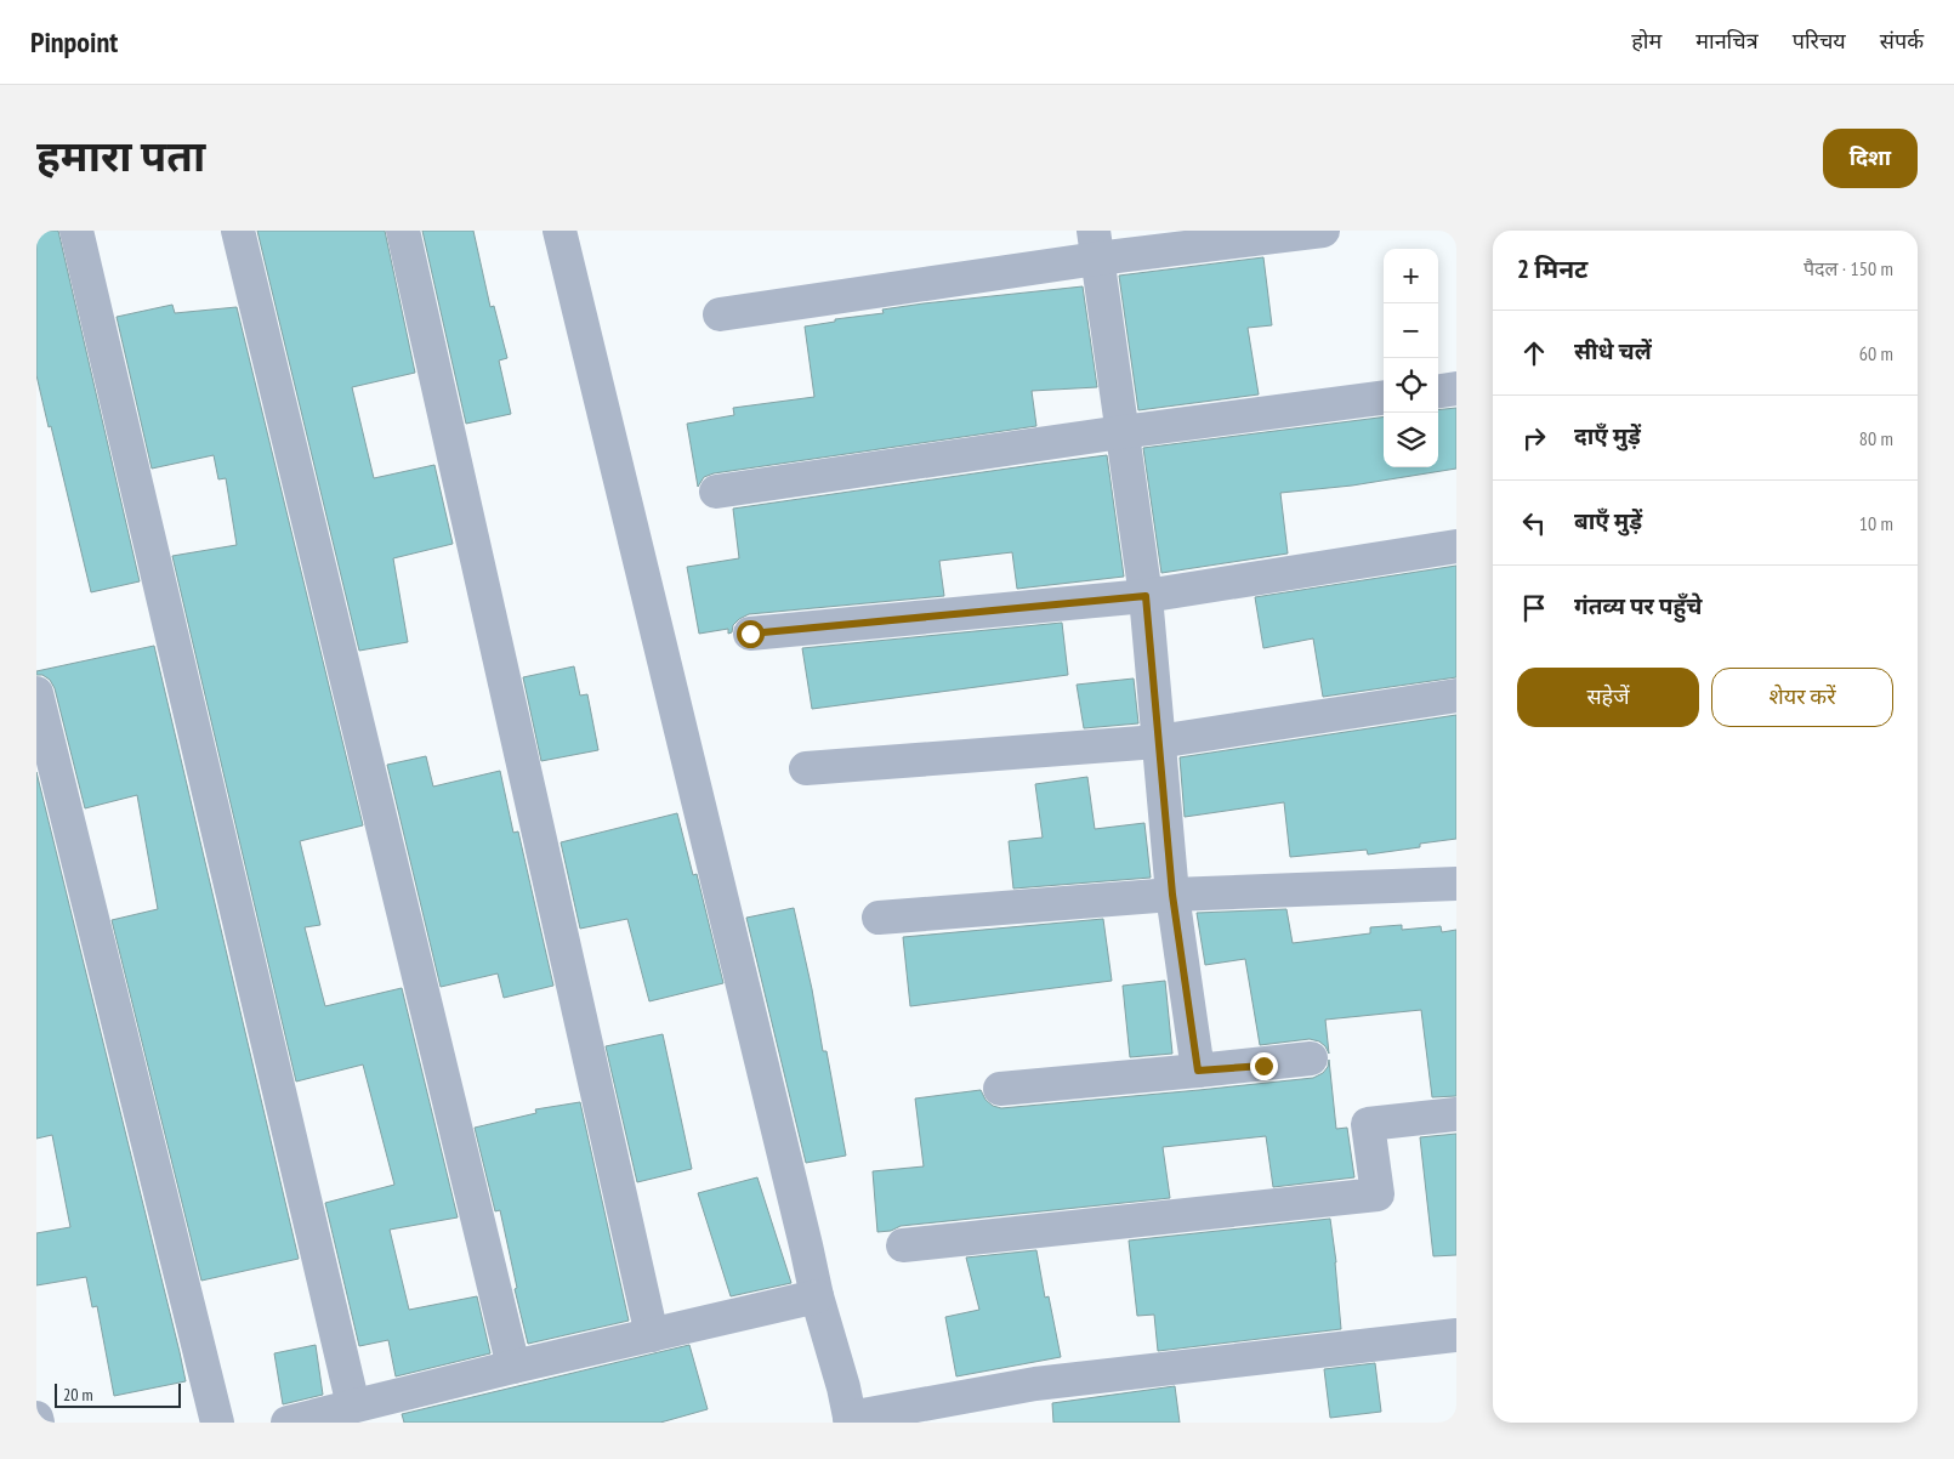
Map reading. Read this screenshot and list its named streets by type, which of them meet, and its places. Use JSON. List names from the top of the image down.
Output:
{
  "scale_bar": "20 m",
  "page": {
    "header": "Pinpoint",
    "nav": [
      "होम",
      "मानचित्र",
      "परिचय",
      "संपर्क"
    ],
    "title": "हमारा पता",
    "buttons": [
      "दिशा",
      ["सहेजें", "शेयर करें"]
    ],
    "heading": ["2 मिनट", "पैदल · 150 m"],
    "map_buttons": ["+", "−"],
    "list": [
      ["सीधे चलें", "60 m"],
      ["दाएँ मुड़ें", "80 m"],
      ["बाएँ मुड़ें", "10 m"],
      "गंतव्य पर पहुँचे"
    ],
    "scale": "20 m"
  }
}
